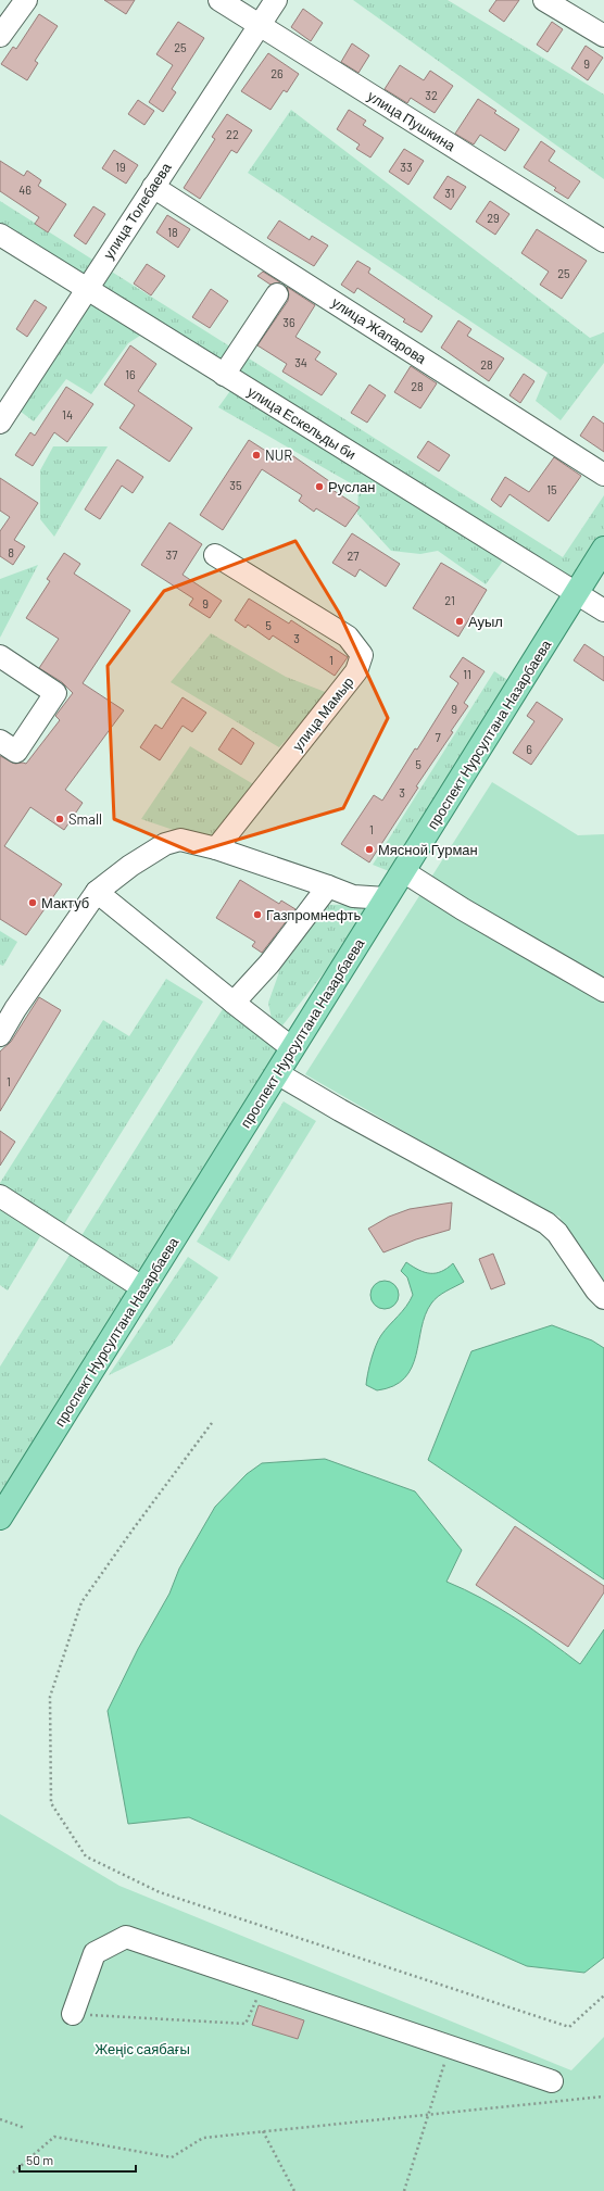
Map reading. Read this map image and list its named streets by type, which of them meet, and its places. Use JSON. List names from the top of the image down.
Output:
{
  "streets": {
    "main road": ["проспект Нурсултана Назарбаева"],
    "street": [
      "улица Пушкина",
      "улица Толебаева",
      "улица Жапарова",
      "улица Ескельды би",
      "улица Мамыр"
    ]
  },
  "crossings": [
    ["улица Пушкина", "улица Толебаева"],
    ["улица Толебаева", "улица Жапарова"],
    ["улица Толебаева", "улица Ескельды би"],
    ["улица Ескельды би", "проспект Нурсултана Назарбаева"]
  ],
  "parks": ["Жеңіс саябағы"],
  "places": [
    "NUR",
    "Руслан",
    "Ауыл",
    "Small",
    "Мясной Гурман",
    "Мактуб",
    "Газпромнефть"
  ],
  "house_numbers": [
    "25",
    "9",
    "26",
    "32",
    "22",
    "19",
    "33",
    "46",
    "31",
    "29",
    "18",
    "25",
    "36",
    "34",
    "28",
    "16",
    "28",
    "14",
    "35",
    "15",
    "8",
    "37",
    "27",
    "21",
    "9",
    "5",
    "3",
    "1",
    "11",
    "9",
    "7",
    "6",
    "5",
    "3",
    "1",
    "1"
  ],
  "scale_bar": "50 m"
}
